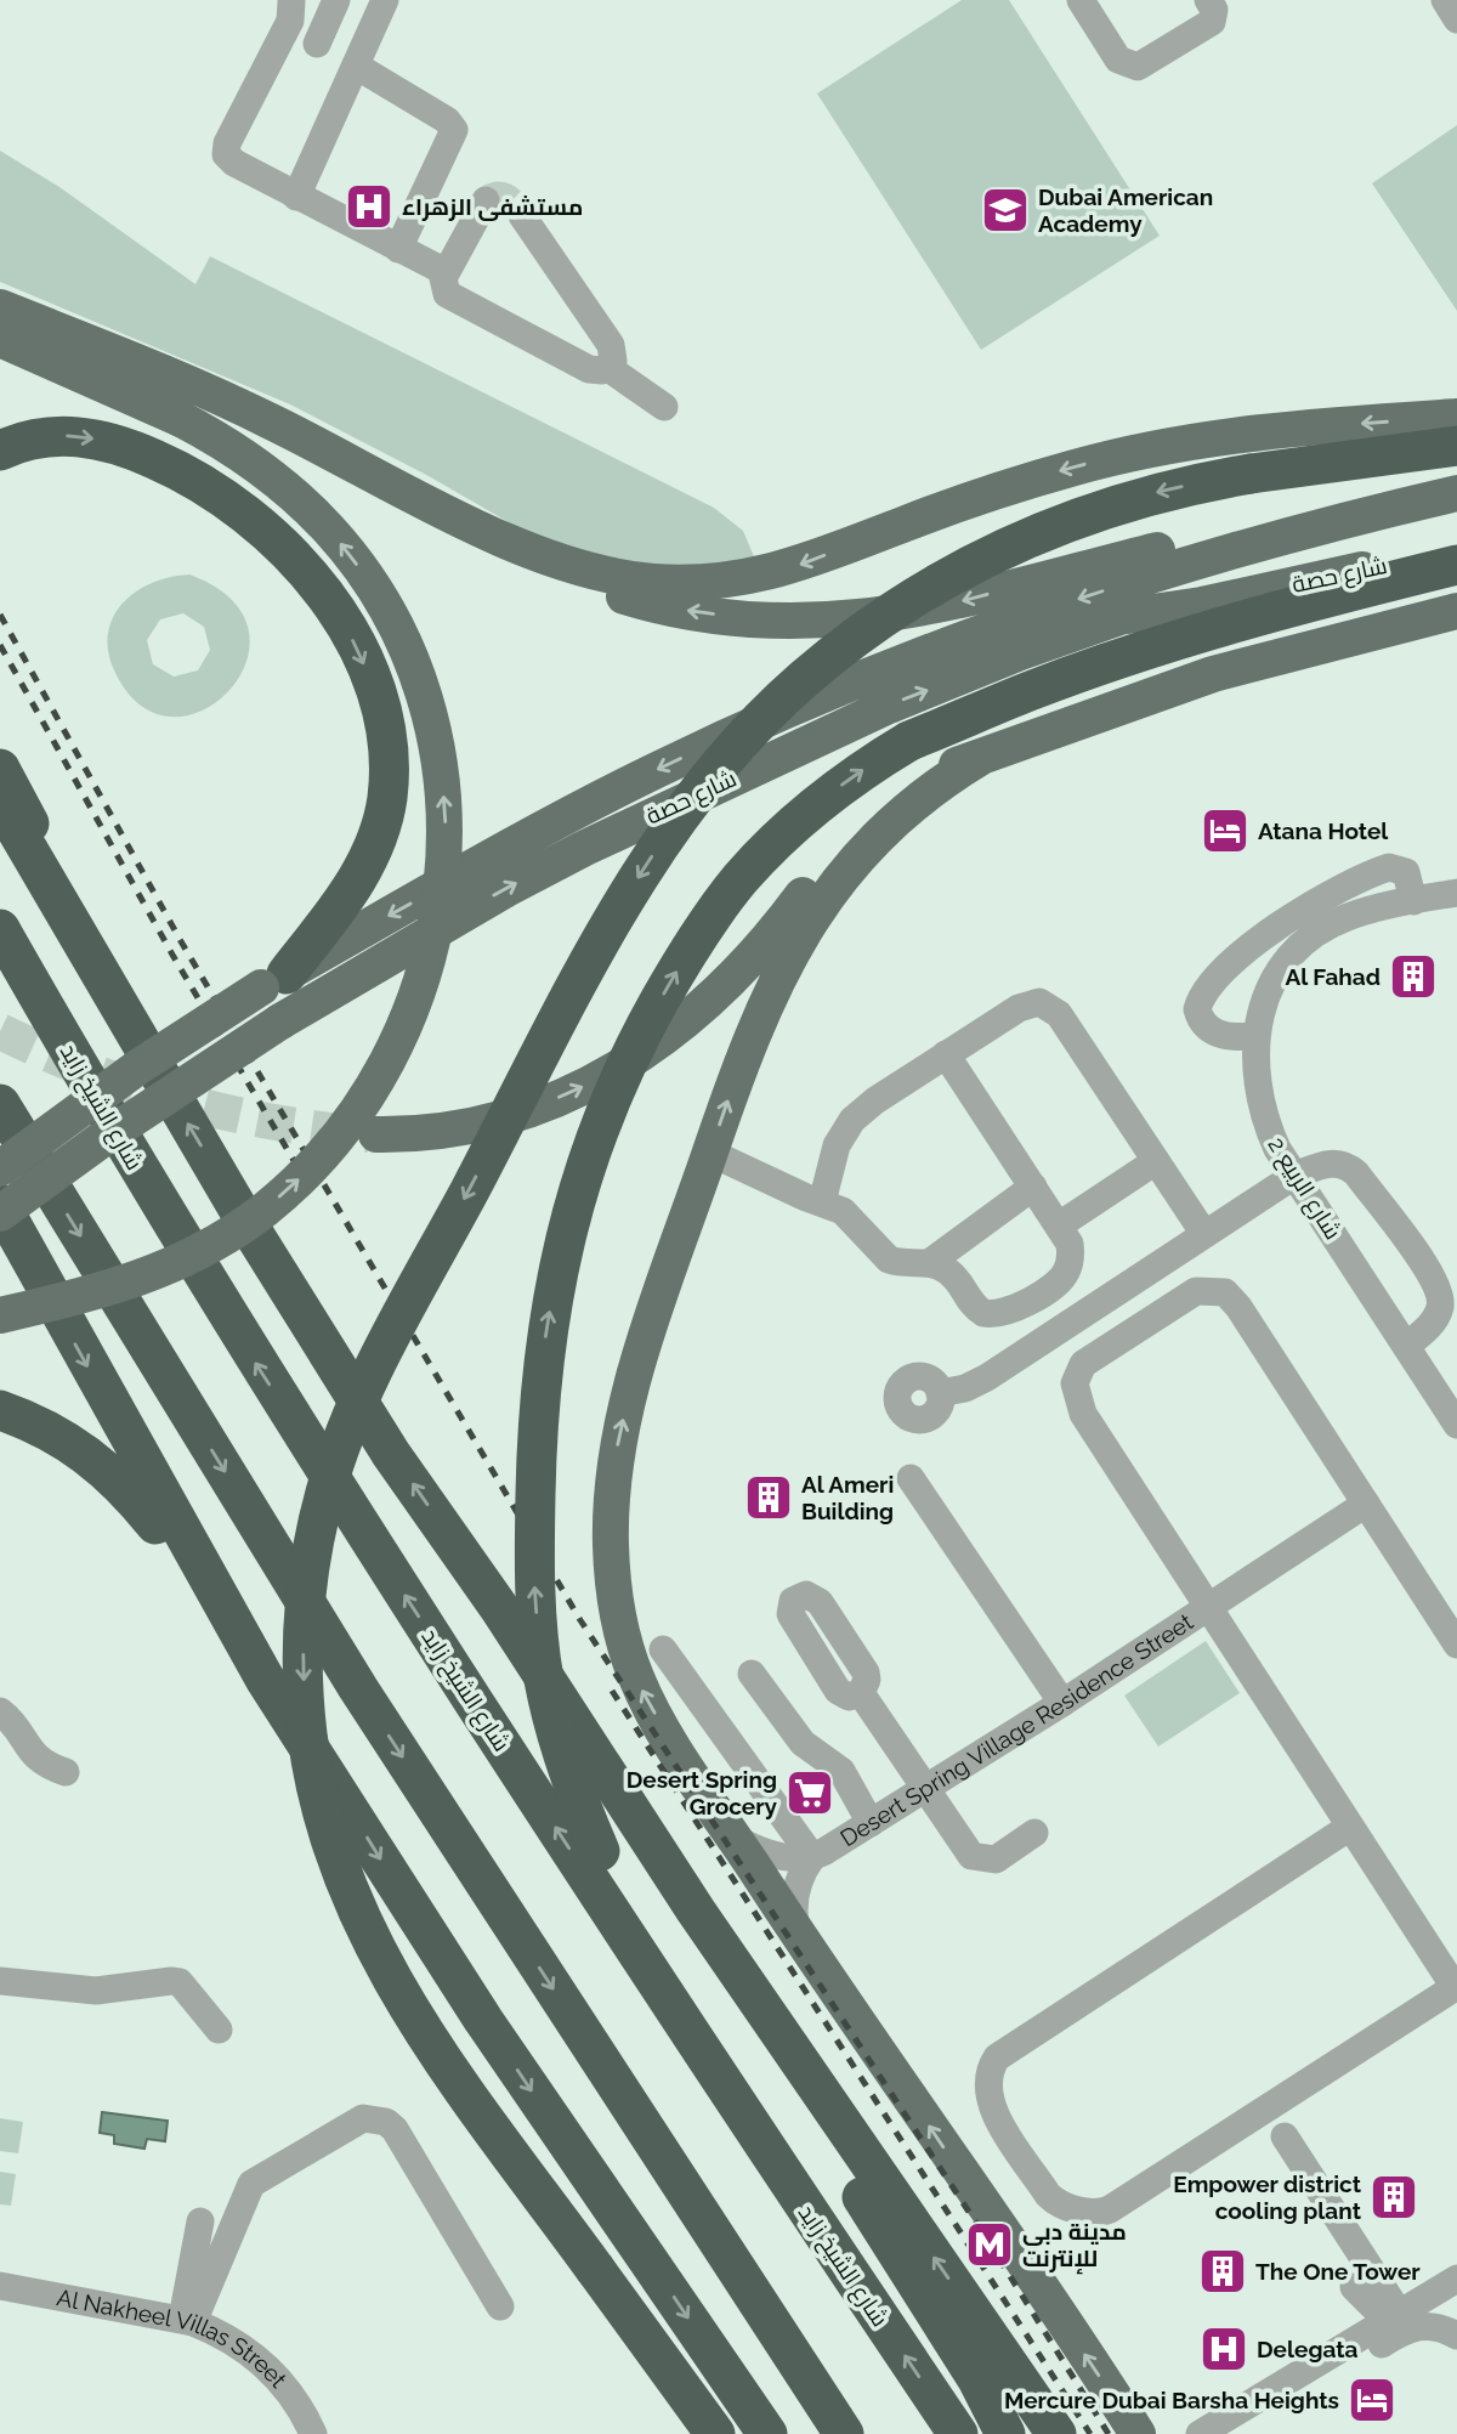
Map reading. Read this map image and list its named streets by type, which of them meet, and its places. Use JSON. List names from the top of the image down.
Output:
{
  "streets": {
    "highway": ["شارع الشيخ زايد"],
    "main road": ["شارع حصة"],
    "street": ["شارع الربيع 2", "Desert Spring Village Residence Street", "Al Nakheel Villas Street"]
  },
  "places": {
    "hospital": ["مستشفى الزهراء", "Delegata"],
    "school or university": ["Dubai American Academy"],
    "hotel": ["Atana Hotel", "Mercure Dubai Barsha Heights"],
    "building": [
      "Al Fahad",
      "Al Ameri Building",
      "Empower district cooling plant",
      "The One Tower"
    ],
    "supermarket": ["Desert Spring Grocery"],
    "metro station": ["مدينة دبي للإنترنت"]
  }
}
